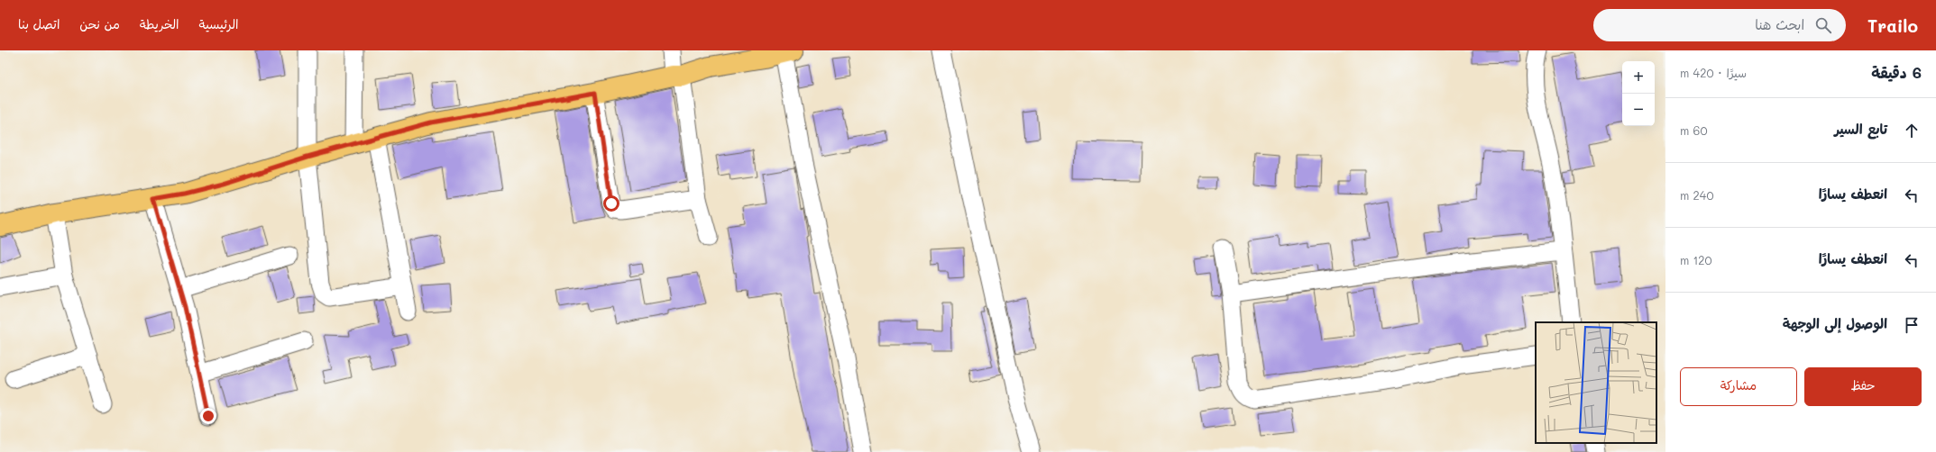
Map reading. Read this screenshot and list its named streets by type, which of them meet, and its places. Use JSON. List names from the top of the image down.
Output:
{
  "page": {
    "header": "Trailo",
    "search": "ابحث هنا",
    "nav": [
      "الرئيسية",
      "الخريطة",
      "من نحن",
      "اتصل بنا"
    ],
    "heading": ["6 دقيقة", "سيرًا · 420 m"],
    "map_buttons": ["+", "−"],
    "list": [
      ["تابع السير", "60 m"],
      ["انعطف يسارًا", "240 m"],
      ["انعطف يسارًا", "120 m"],
      "الوصول إلى الوجهة"
    ],
    "buttons": ["حفظ", "مشاركة"]
  }
}
